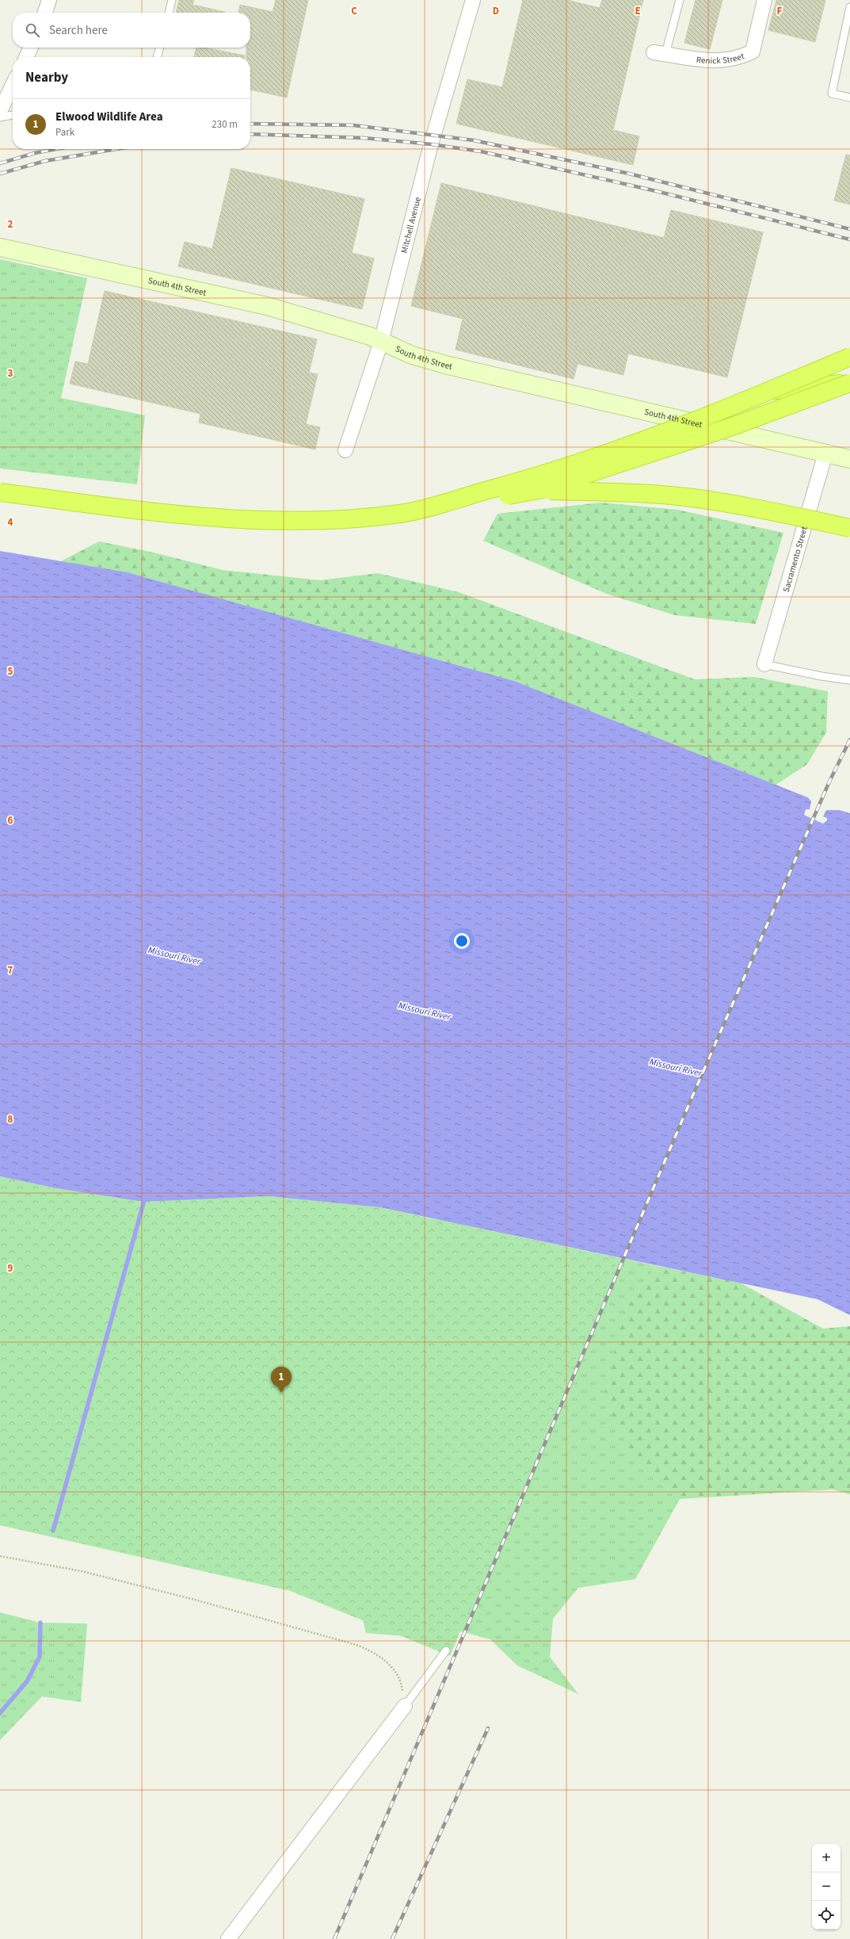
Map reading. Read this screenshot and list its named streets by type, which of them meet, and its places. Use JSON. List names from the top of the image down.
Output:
{
  "streets": {
    "main road": ["South 4th Street"],
    "street": ["Renick Street", "Mitchell Avenue", "Sacramento Street"]
  },
  "crossings": [
    ["Mitchell Avenue", "South 4th Street"],
    ["South 4th Street", "Sacramento Street"]
  ],
  "water": ["Missouri River"],
  "page": {
    "search": "Search here",
    "heading": "Nearby",
    "list": [
      {
        "mark": "1",
        "name": "Elwood Wildlife Area",
        "note": "Park",
        "value": "230 m"
      }
    ],
    "pins": "1",
    "map_buttons": ["+", "−"]
  },
  "grid": {
    "columns": [
      "C",
      "D",
      "E",
      "F"
    ],
    "rows": [
      "2",
      "3",
      "4",
      "5",
      "6",
      "7",
      "8",
      "9"
    ]
  }
}
